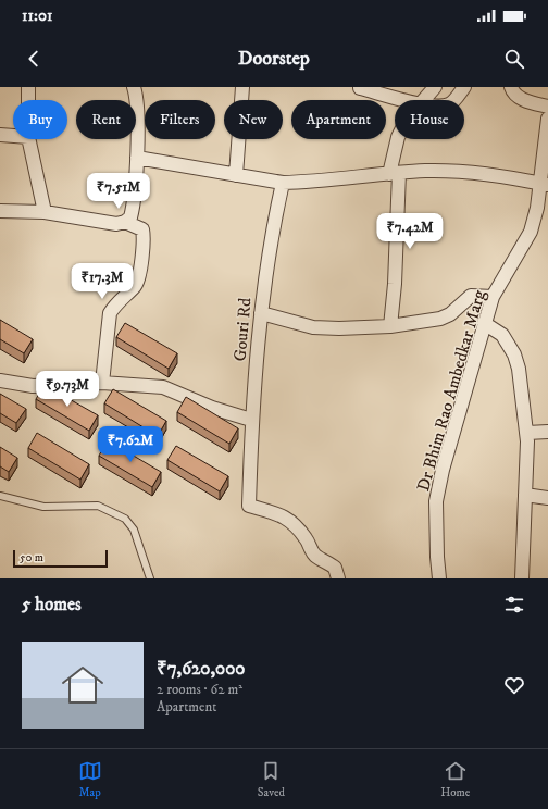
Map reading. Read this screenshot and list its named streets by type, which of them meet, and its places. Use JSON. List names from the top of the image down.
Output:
{
  "streets": {
    "street": ["Gouri Rd", "Dr Bhim Rao Ambedkar Marg"]
  },
  "scale_bar": "50 m",
  "page": {
    "status": "11:01",
    "header": "Doorstep",
    "chip": [
      "Buy",
      "Rent",
      "Filters",
      "New",
      "Apartment",
      "House"
    ],
    "price": [
      "₹7.51M",
      "₹7.42M",
      "₹17.3M",
      "₹9.73M",
      "₹7.62M"
    ],
    "scale": "50 m",
    "heading": "5 homes",
    "list": [
      {
        "name": "₹7,620,000",
        "note": "2 rooms · 62 m² · Apartment"
      }
    ],
    "tabs": ["Map", "Saved", "Home"]
  }
}
